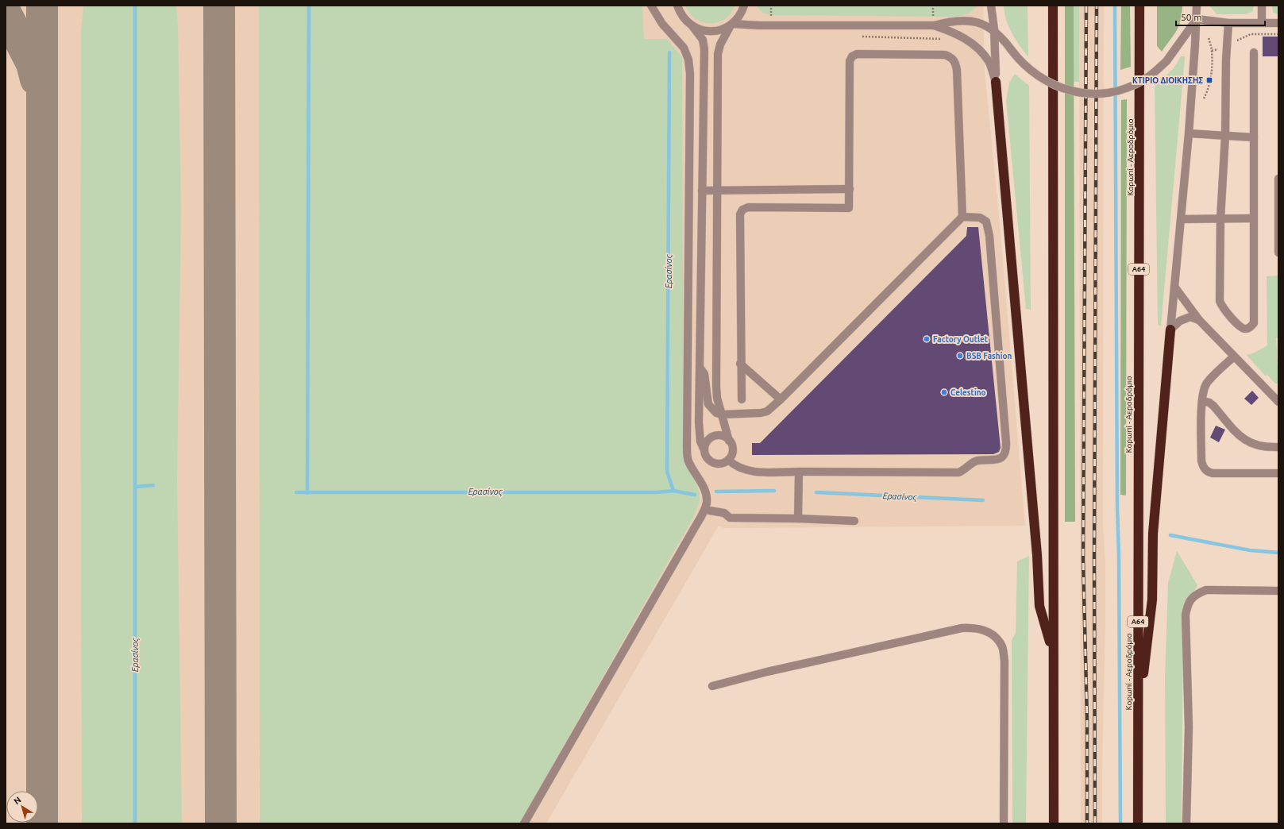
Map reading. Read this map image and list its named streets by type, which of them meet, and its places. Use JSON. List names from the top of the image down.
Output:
{
  "streets": {
    "highway": ["Κορωπί - Αεροδρόμιο", "Α64"]
  },
  "water": ["Ερασίνος"],
  "places": {
    "transit": ["ΚΤΙΡΙΟ ΔΙΟΙΚΗΣΗΣ"],
    "other": ["Factory Outlet", "BSB Fashion", "Celestino"]
  },
  "scale_bar": "50 m",
  "north": "top left"
}
